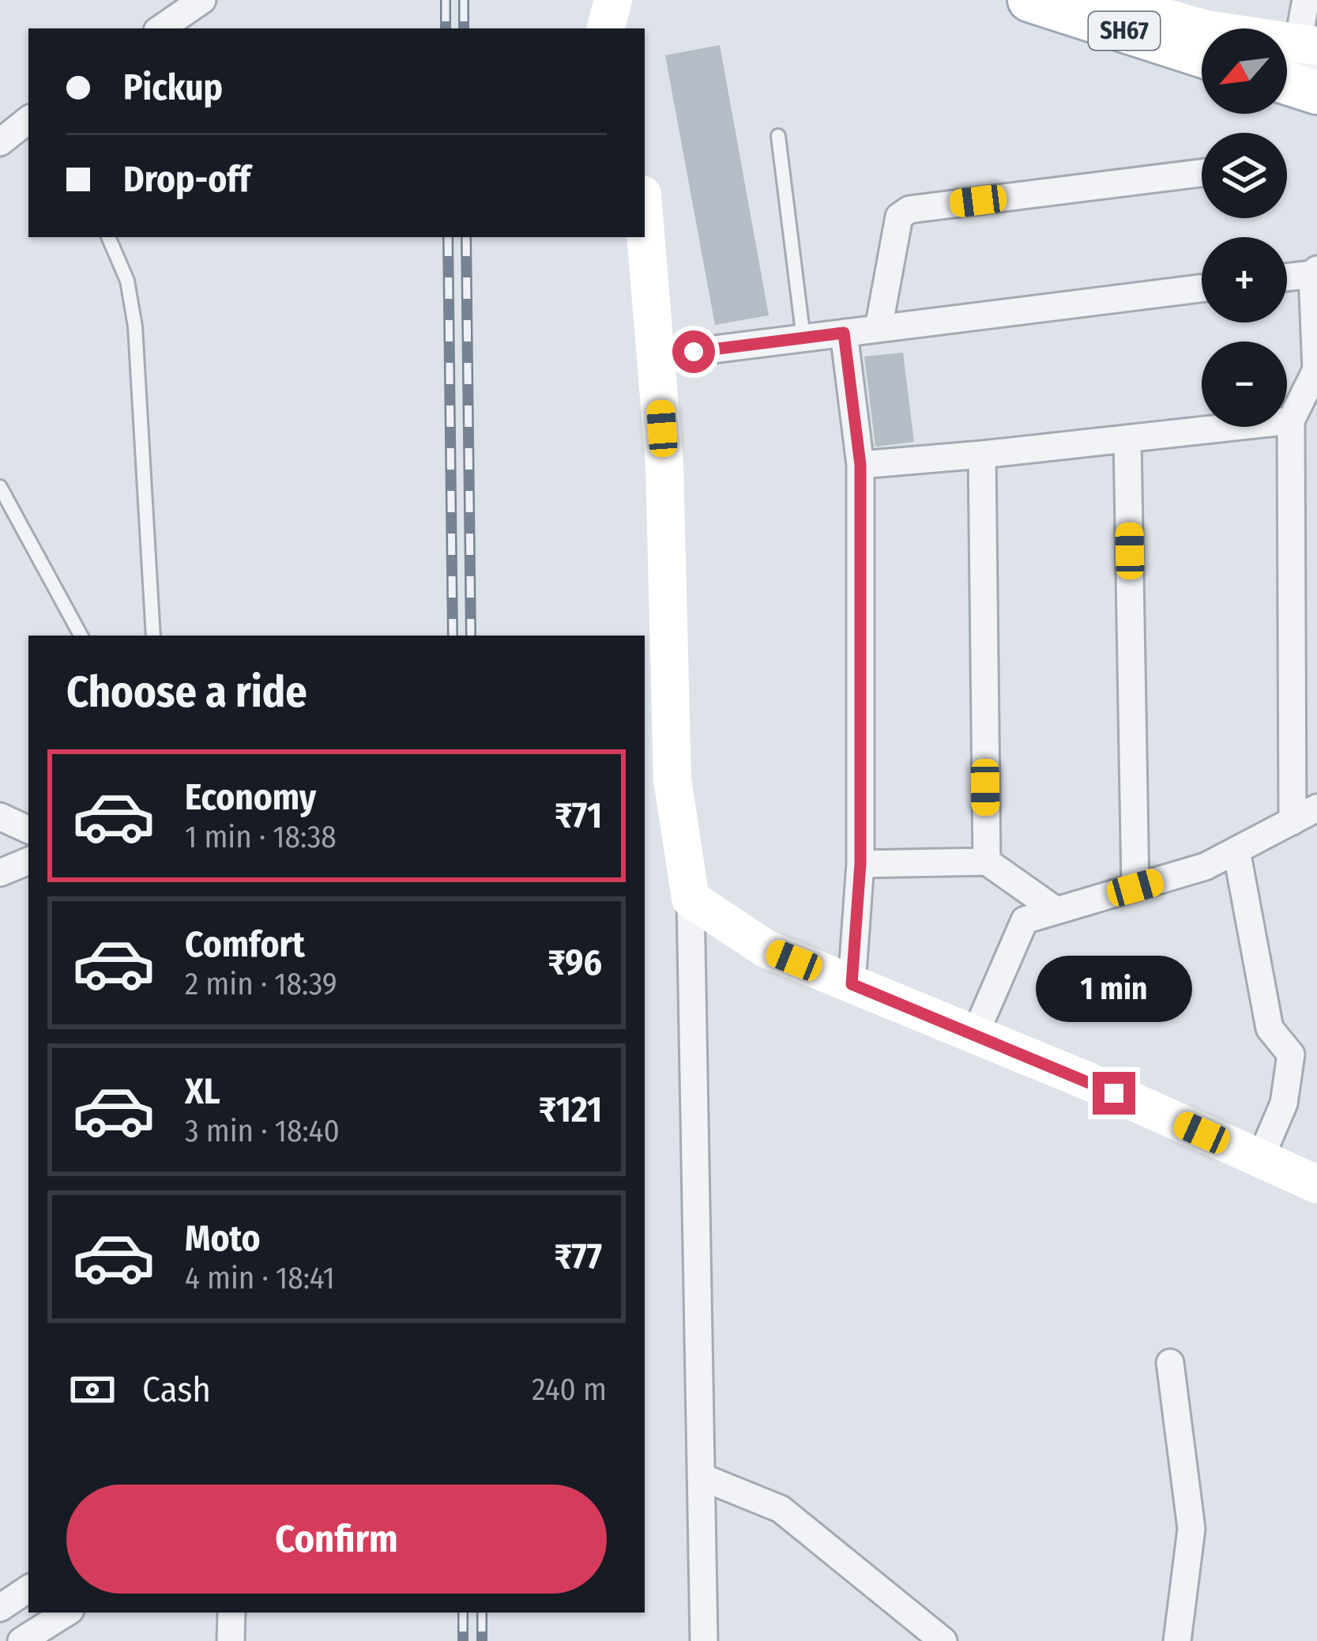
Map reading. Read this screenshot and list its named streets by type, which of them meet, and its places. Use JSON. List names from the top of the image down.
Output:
{
  "streets": {
    "main road": ["SH67"]
  },
  "north": "bottom left",
  "page": {
    "map_buttons": ["+", "−"],
    "banner": ["Pickup", "Drop-off"],
    "heading": "Choose a ride",
    "list": [
      {
        "name": "Economy",
        "note": "1 min · 18:38",
        "value": "₹71"
      },
      {
        "name": "Comfort",
        "note": "2 min · 18:39",
        "value": "₹96"
      },
      {
        "name": "XL",
        "note": "3 min · 18:40",
        "value": "₹121"
      },
      {
        "name": "Moto",
        "note": "4 min · 18:41",
        "value": "₹77"
      }
    ],
    "bubble": "1 min",
    "pay": ["Cash", "240 m"],
    "buttons": "Confirm"
  }
}
